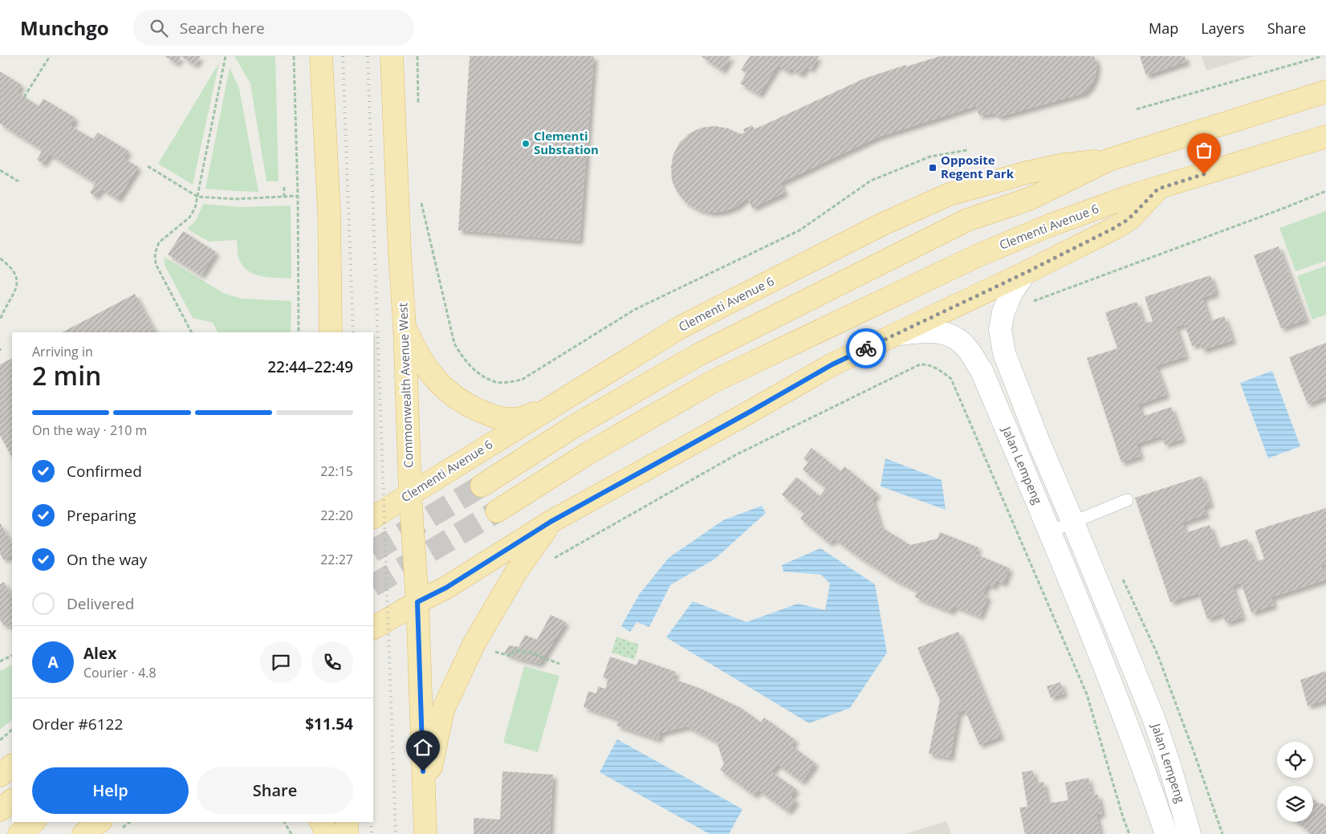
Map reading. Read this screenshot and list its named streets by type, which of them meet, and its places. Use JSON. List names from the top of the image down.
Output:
{
  "streets": {
    "main road": ["Clementi Avenue 6", "Commonwealth Avenue West"],
    "street": ["Jalan Lempeng"]
  },
  "crossings": [
    ["Clementi Avenue 6", "Commonwealth Avenue West"],
    ["Clementi Avenue 6", "Jalan Lempeng"]
  ],
  "places": {
    "other": ["Clementi Substation"],
    "transit": ["Opposite Regent Park"]
  },
  "page": {
    "header": "Munchgo",
    "search": "Search here",
    "nav": ["Map", "Layers", "Share"],
    "heading": ["2 min", "Arriving in", "22:44–22:49"],
    "panel": [
      "Alex",
      "Courier · 4.8",
      "Order #6122",
      "$11.54"
    ],
    "bar": "On the way · 210 m",
    "list": [
      ["Confirmed", "22:15"],
      ["Preparing", "22:20"],
      ["On the way", "22:27"],
      "Delivered"
    ],
    "round": "A",
    "buttons": ["Help", "Share"]
  }
}
